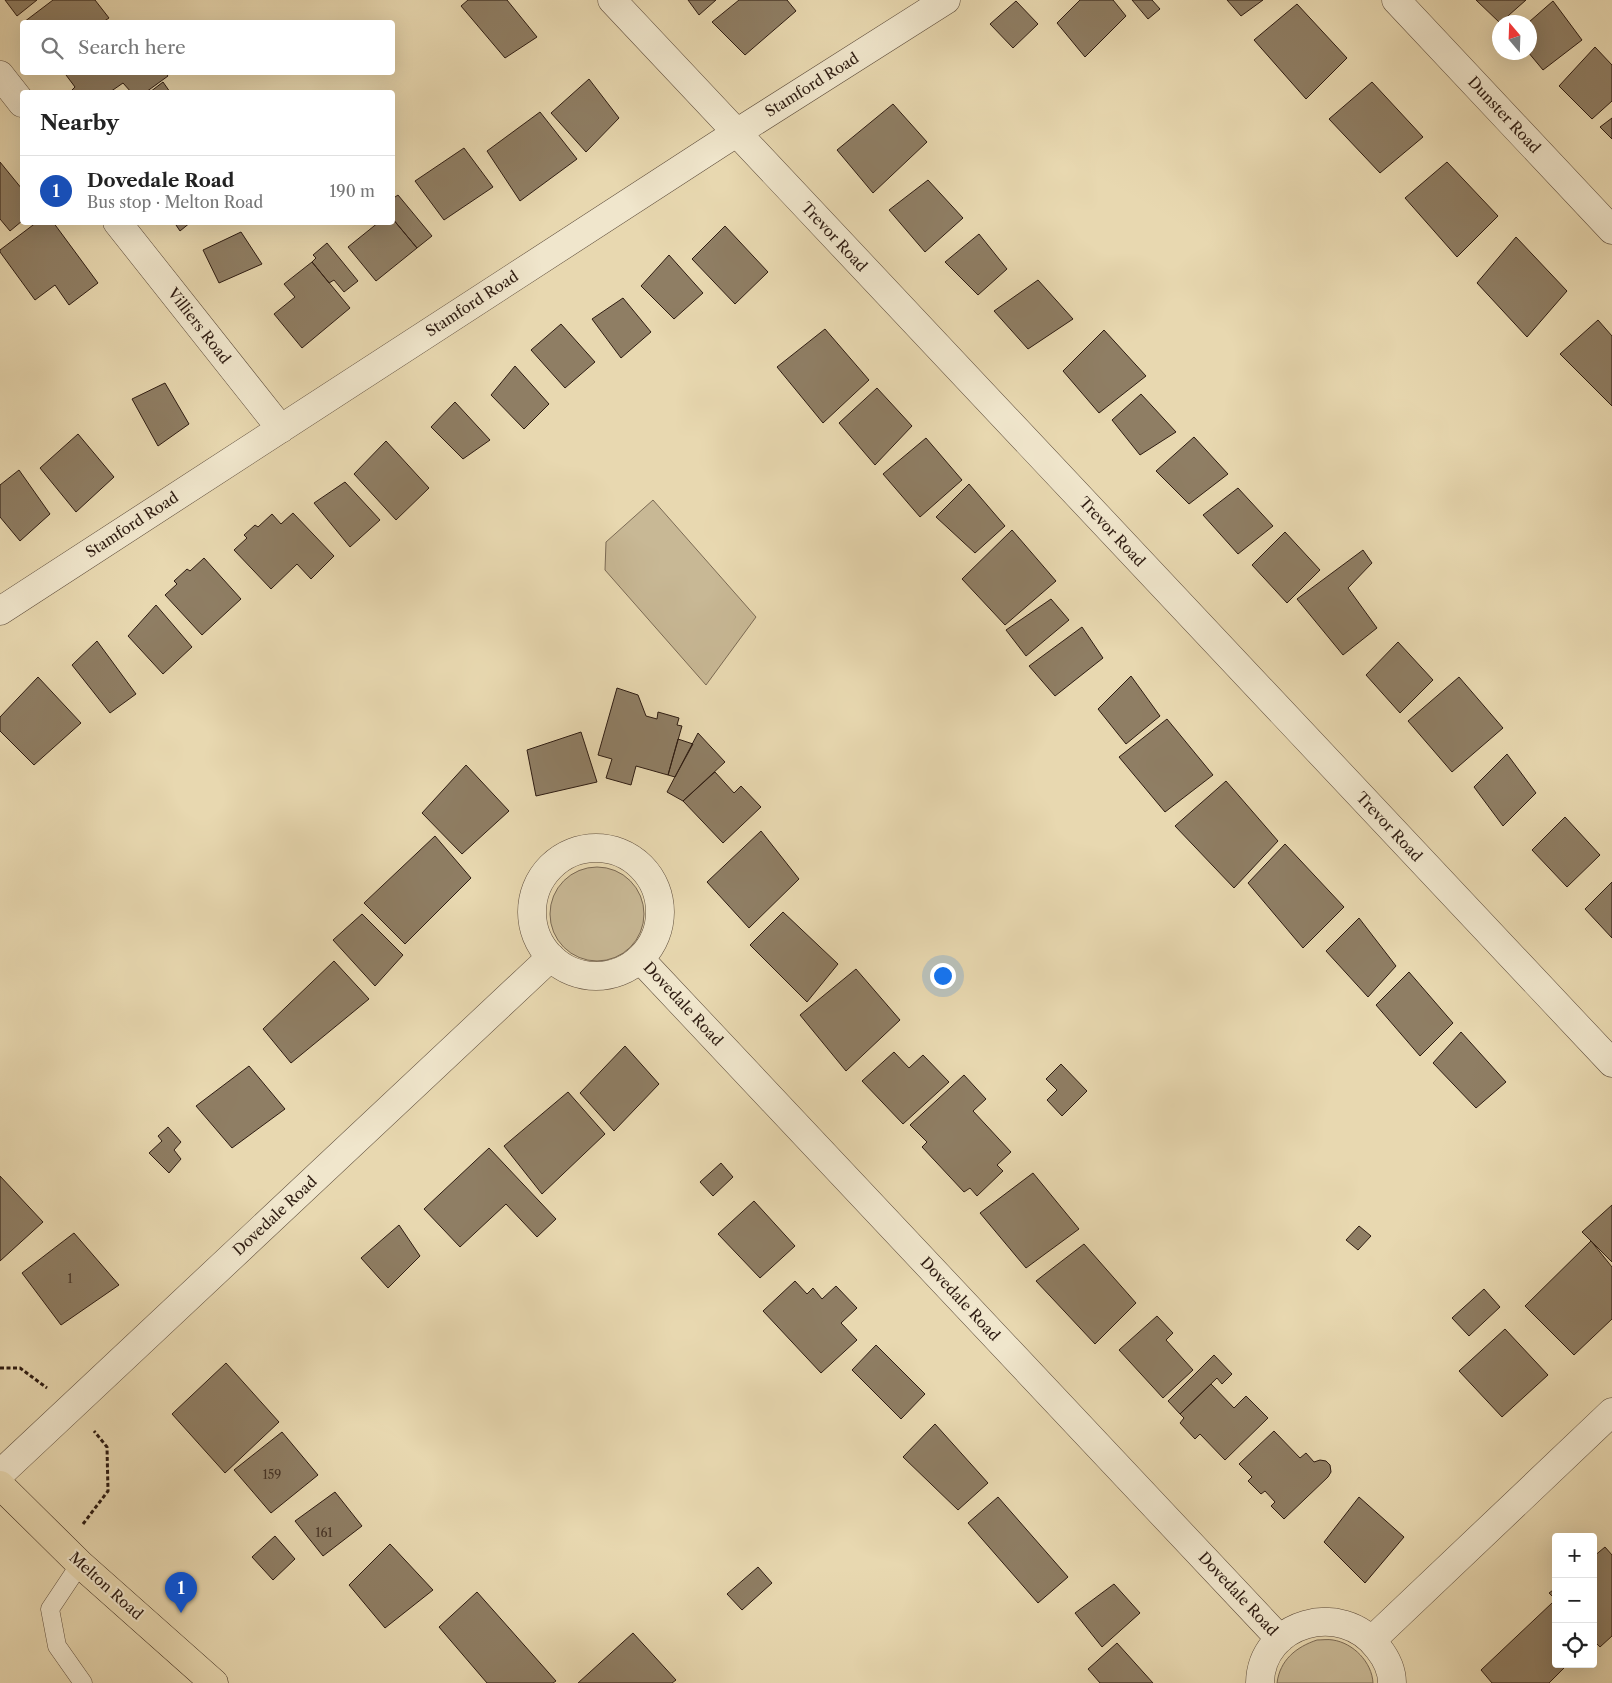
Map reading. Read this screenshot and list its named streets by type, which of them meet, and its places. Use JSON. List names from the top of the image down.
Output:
{
  "streets": {
    "main road": ["Melton Road"],
    "street": [
      "Stamford Road",
      "Dunster Road",
      "Trevor Road",
      "Villiers Road",
      "Dovedale Road"
    ]
  },
  "crossings": [
    ["Stamford Road", "Trevor Road"],
    ["Stamford Road", "Villiers Road"]
  ],
  "house_numbers": ["1", "159", "161"],
  "north": "top",
  "page": {
    "search": "Search here",
    "heading": "Nearby",
    "list": [
      {
        "mark": "1",
        "name": "Dovedale Road",
        "note": "Bus stop · Melton Road",
        "value": "190 m"
      }
    ],
    "map_buttons": ["+", "−"],
    "pins": "1"
  }
}
